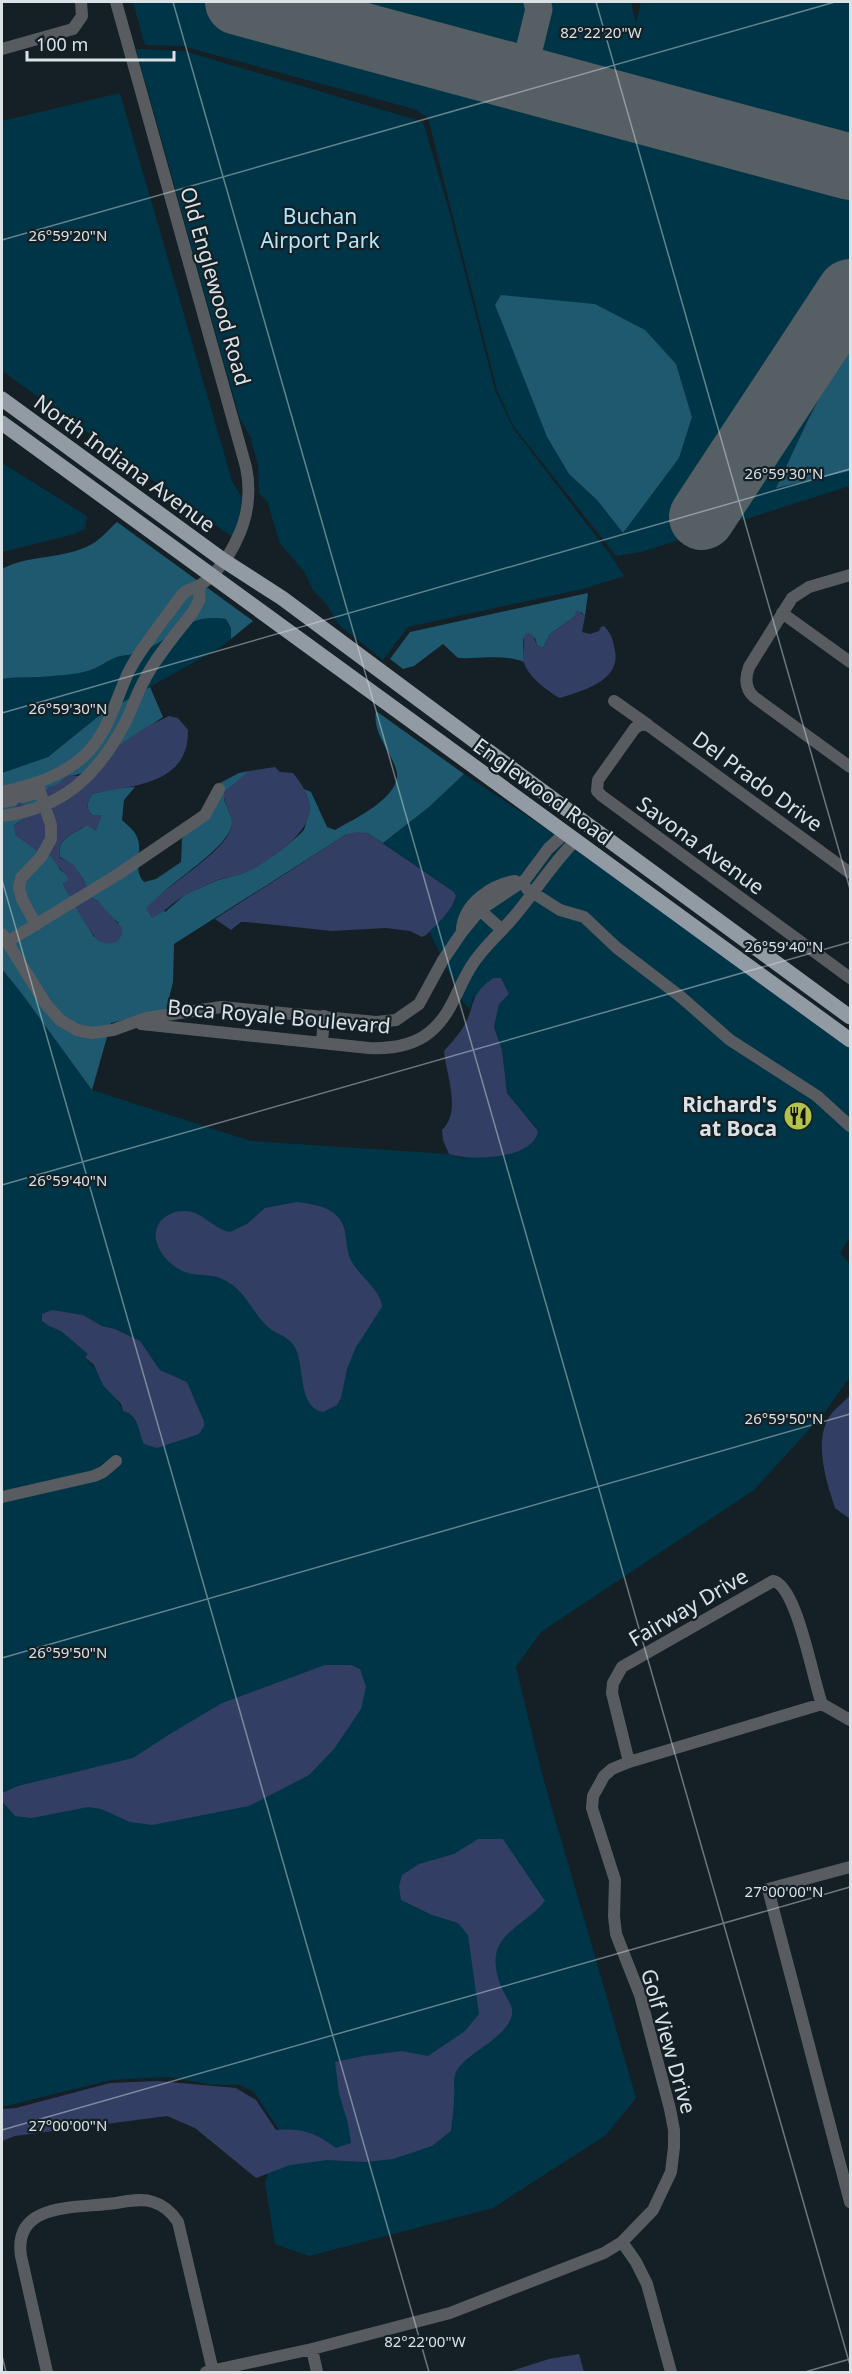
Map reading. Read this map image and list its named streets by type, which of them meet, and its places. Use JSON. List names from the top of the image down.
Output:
{
  "streets": {
    "main road": ["North Indiana Avenue", "Englewood Road"],
    "street": [
      "Old Englewood Road",
      "Del Prado Drive",
      "Savona Avenue",
      "Boca Royale Boulevard",
      "Fairway Drive",
      "Golf View Drive"
    ]
  },
  "crossings": [
    ["Old Englewood Road", "North Indiana Avenue"],
    ["Old Englewood Road", "Englewood Road"],
    ["North Indiana Avenue", "Englewood Road"],
    ["Del Prado Drive", "Savona Avenue"],
    ["Englewood Road", "Boca Royale Boulevard"],
    ["Fairway Drive", "Golf View Drive"]
  ],
  "parks": ["Buchan Airport Park"],
  "places": {
    "restaurant": ["Richard's at Boca"]
  },
  "scale_bar": "100 m",
  "coordinates": [
    "82°22'20\"W",
    "26°59'20\"N",
    "26°59'30\"N",
    "26°59'40\"N",
    "26°59'50\"N",
    "27°00'00\"N",
    "82°22'00\"W"
  ]
}
